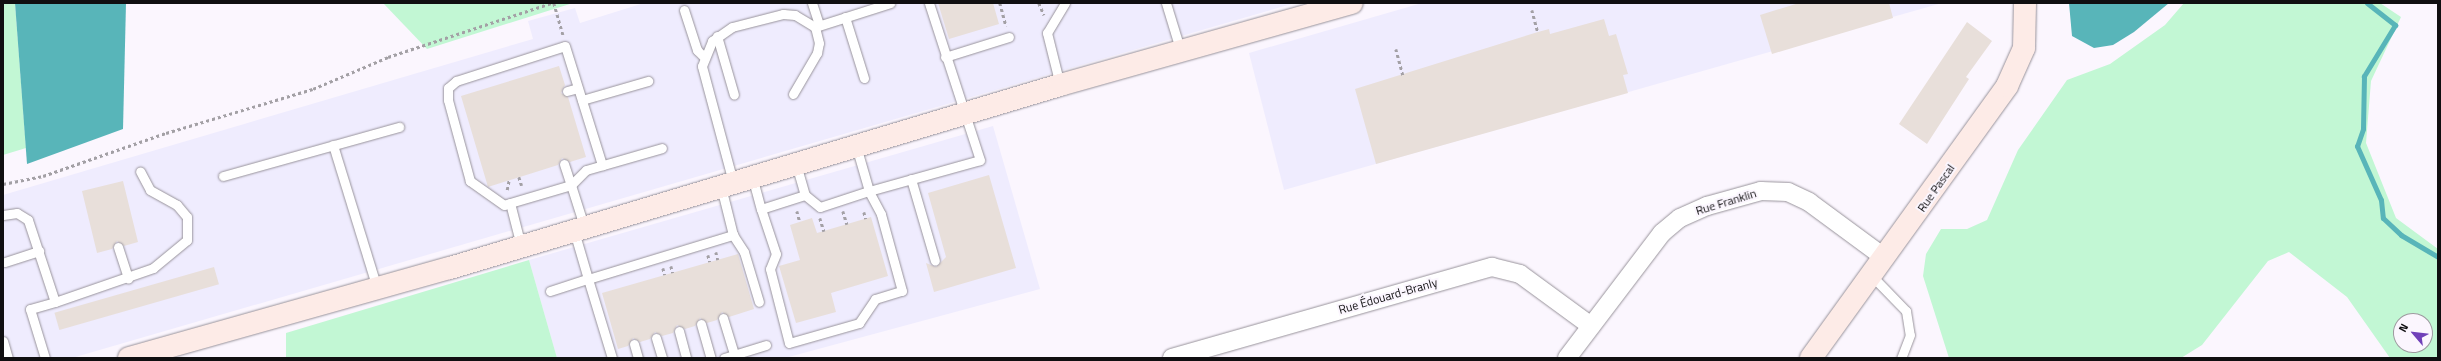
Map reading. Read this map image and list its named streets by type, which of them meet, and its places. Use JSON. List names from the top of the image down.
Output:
{
  "streets": {
    "street": ["Rue Pascal", "Rue Franklin", "Rue Édouard-Branly"]
  },
  "crossings": [
    ["Rue Pascal", "Rue Franklin"],
    ["Rue Franklin", "Rue Édouard-Branly"]
  ],
  "north": "top left"
}
